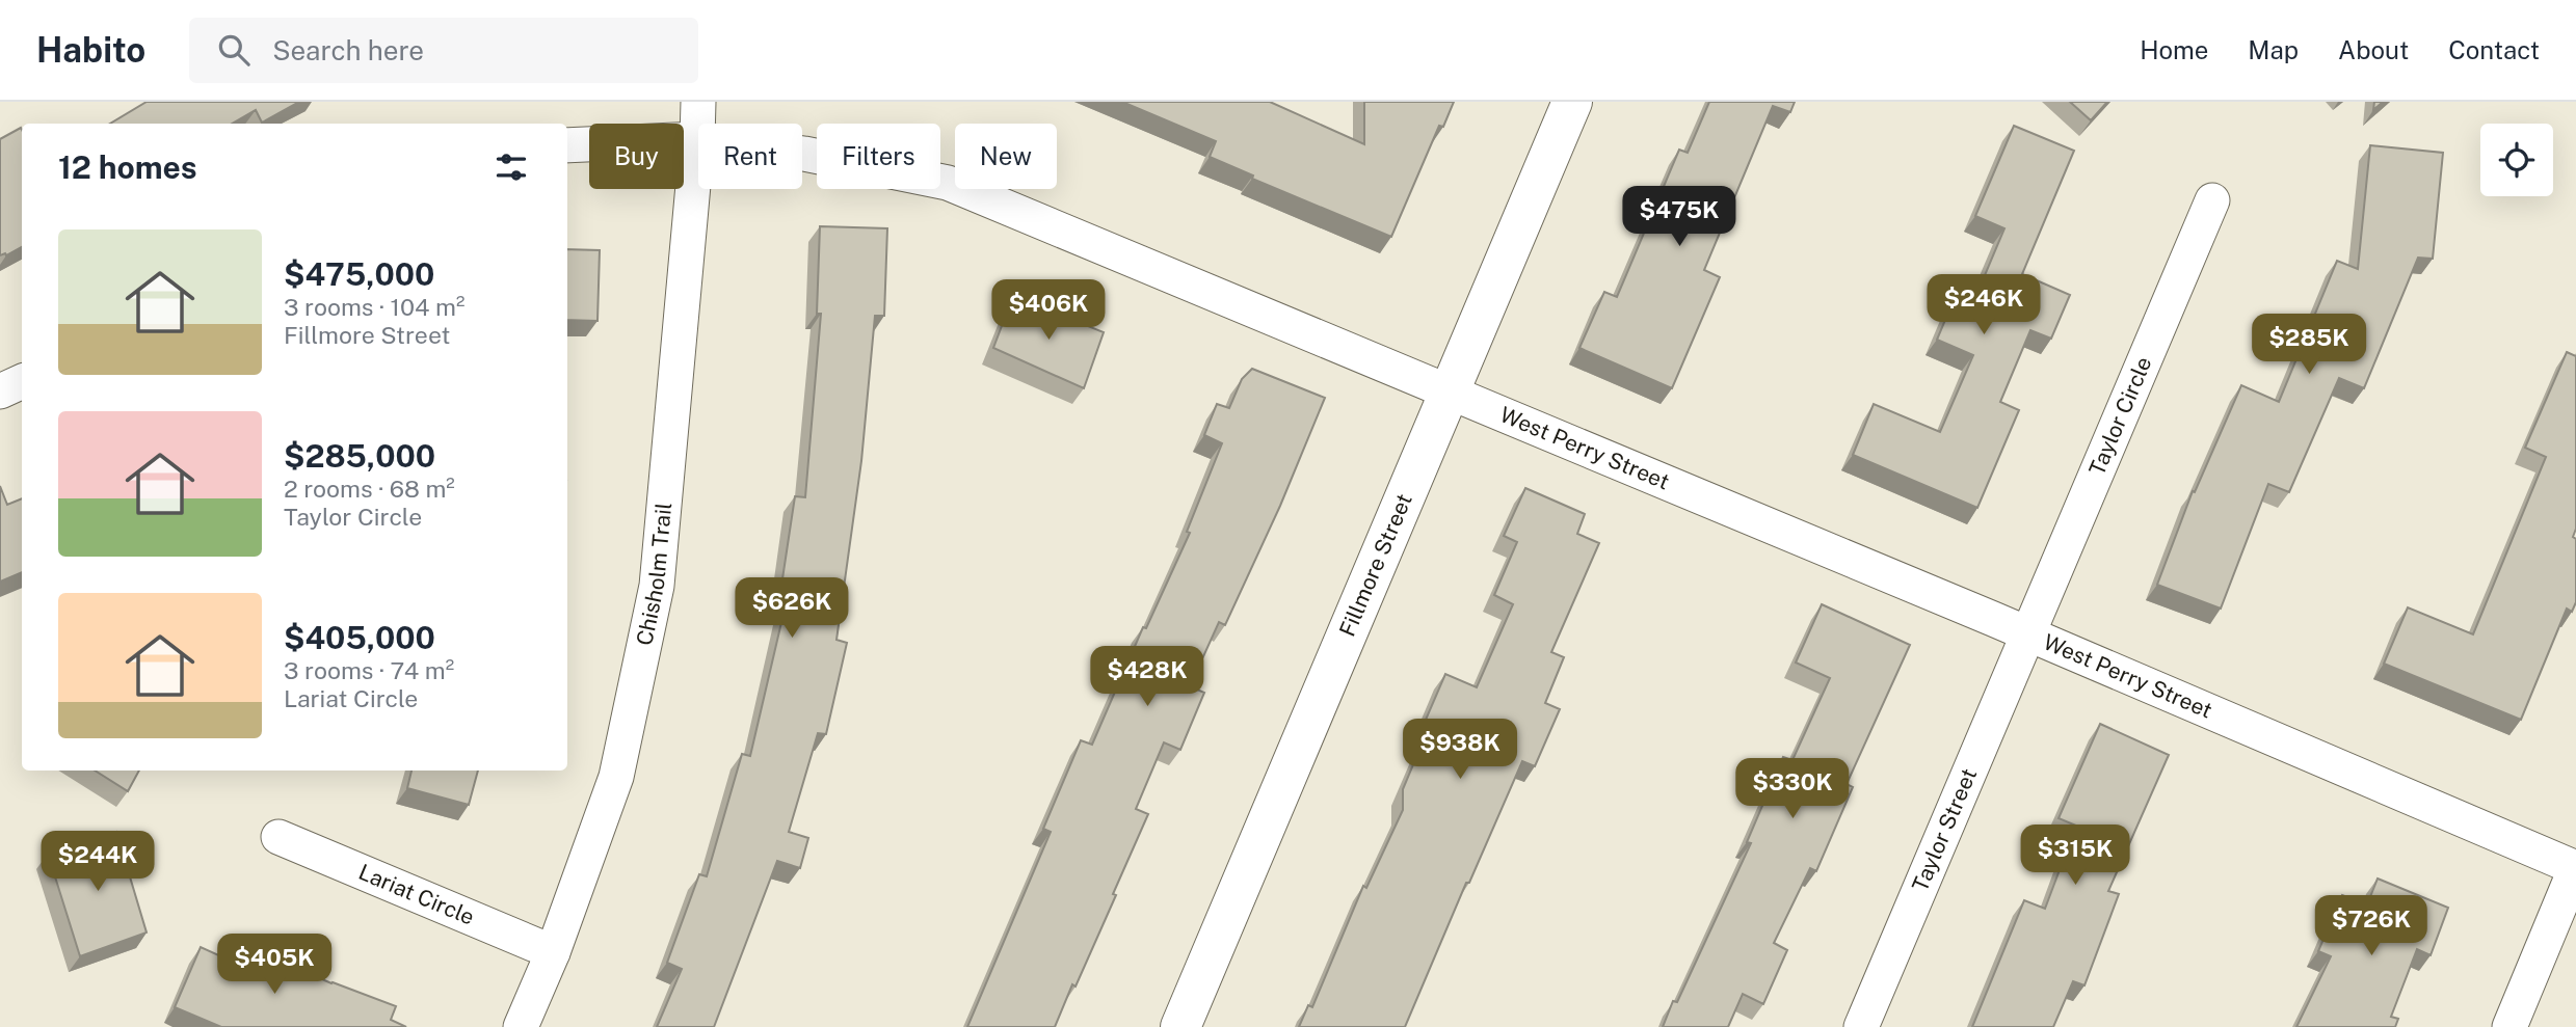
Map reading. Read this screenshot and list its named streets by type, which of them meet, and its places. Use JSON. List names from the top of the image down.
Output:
{
  "streets": {
    "street": [
      "Taylor Circle",
      "West Perry Street",
      "Fillmore Street",
      "Chisholm Trail",
      "Taylor Street",
      "Lariat Circle"
    ]
  },
  "crossings": [
    ["Taylor Circle", "West Perry Street"],
    ["Taylor Circle", "Taylor Street"],
    ["West Perry Street", "Fillmore Street"],
    ["West Perry Street", "Chisholm Trail"],
    ["West Perry Street", "Taylor Street"],
    ["Chisholm Trail", "Lariat Circle"]
  ],
  "page": {
    "header": "Habito",
    "search": "Search here",
    "nav": [
      "Home",
      "Map",
      "About",
      "Contact"
    ],
    "chip": [
      "Buy",
      "Rent",
      "Filters",
      "New"
    ],
    "heading": "12 homes",
    "price": [
      "$475K",
      "$246K",
      "$406K",
      "$285K",
      "$626K",
      "$428K",
      "$938K",
      "$330K",
      "$315K",
      "$244K",
      "$726K",
      "$405K"
    ],
    "list": [
      {
        "name": "$475,000",
        "note": "3 rooms · 104 m² · Fillmore Street"
      },
      {
        "name": "$285,000",
        "note": "2 rooms · 68 m² · Taylor Circle"
      },
      {
        "name": "$405,000",
        "note": "3 rooms · 74 m² · Lariat Circle"
      }
    ]
  }
}
